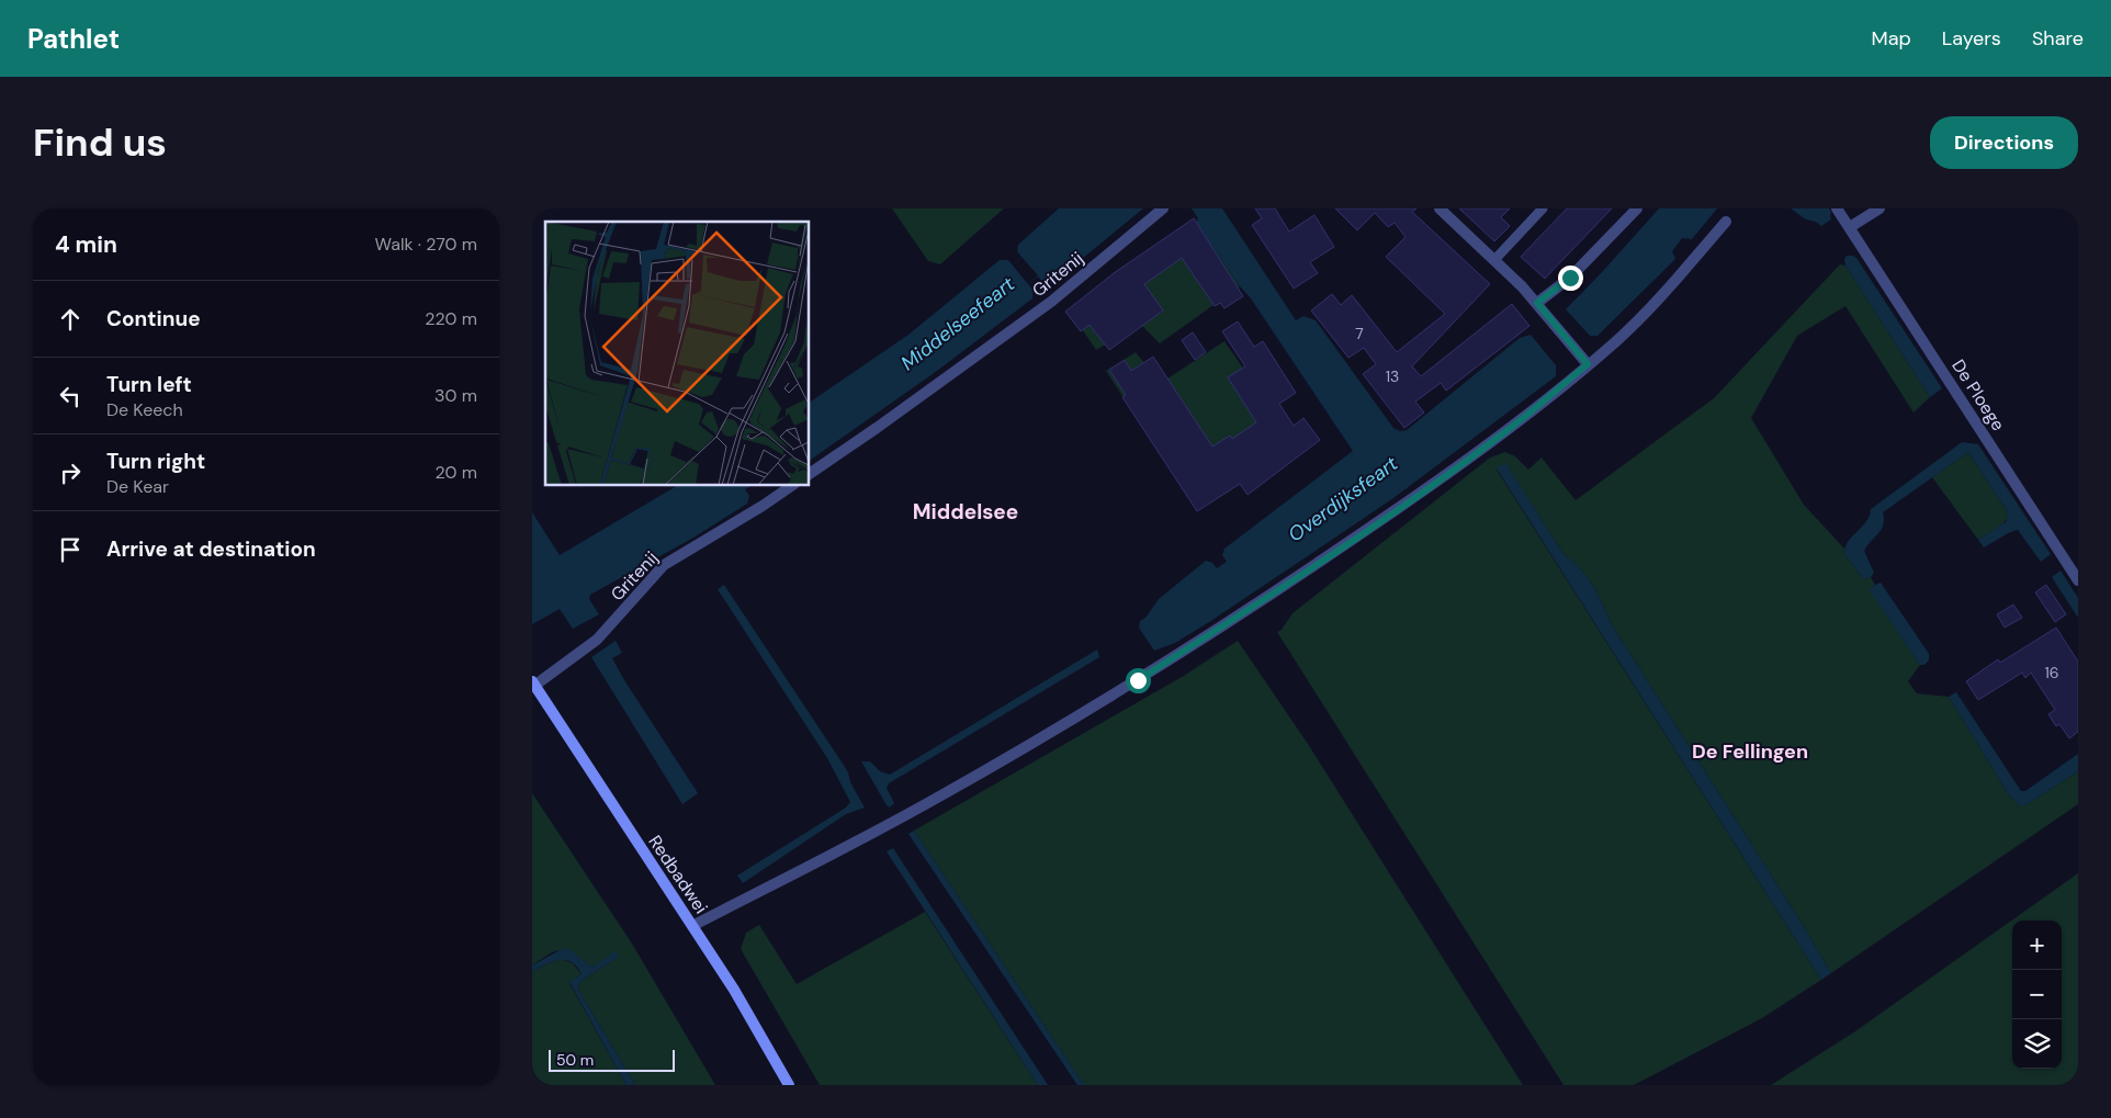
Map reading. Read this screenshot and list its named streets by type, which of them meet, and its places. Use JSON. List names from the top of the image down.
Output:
{
  "streets": {
    "street": ["Gritenij", "De Ploege", "Redbadwei"]
  },
  "crossings": [
    ["Gritenij", "Redbadwei"]
  ],
  "districts": ["Middelsee", "De Fellingen"],
  "water": ["Middelseefeart", "Overdijksfeart"],
  "house_numbers": ["7", "13", "16"],
  "scale_bar": "50 m",
  "page": {
    "header": "Pathlet",
    "nav": ["Map", "Layers", "Share"],
    "buttons": "Directions",
    "title": "Find us",
    "heading": ["4 min", "Walk · 270 m"],
    "list": [
      ["Continue", "220 m"],
      ["Turn left", "De Keech", "30 m"],
      ["Turn right", "De Kear", "20 m"],
      "Arrive at destination"
    ],
    "map_buttons": ["+", "−"],
    "scale": "50 m"
  }
}
